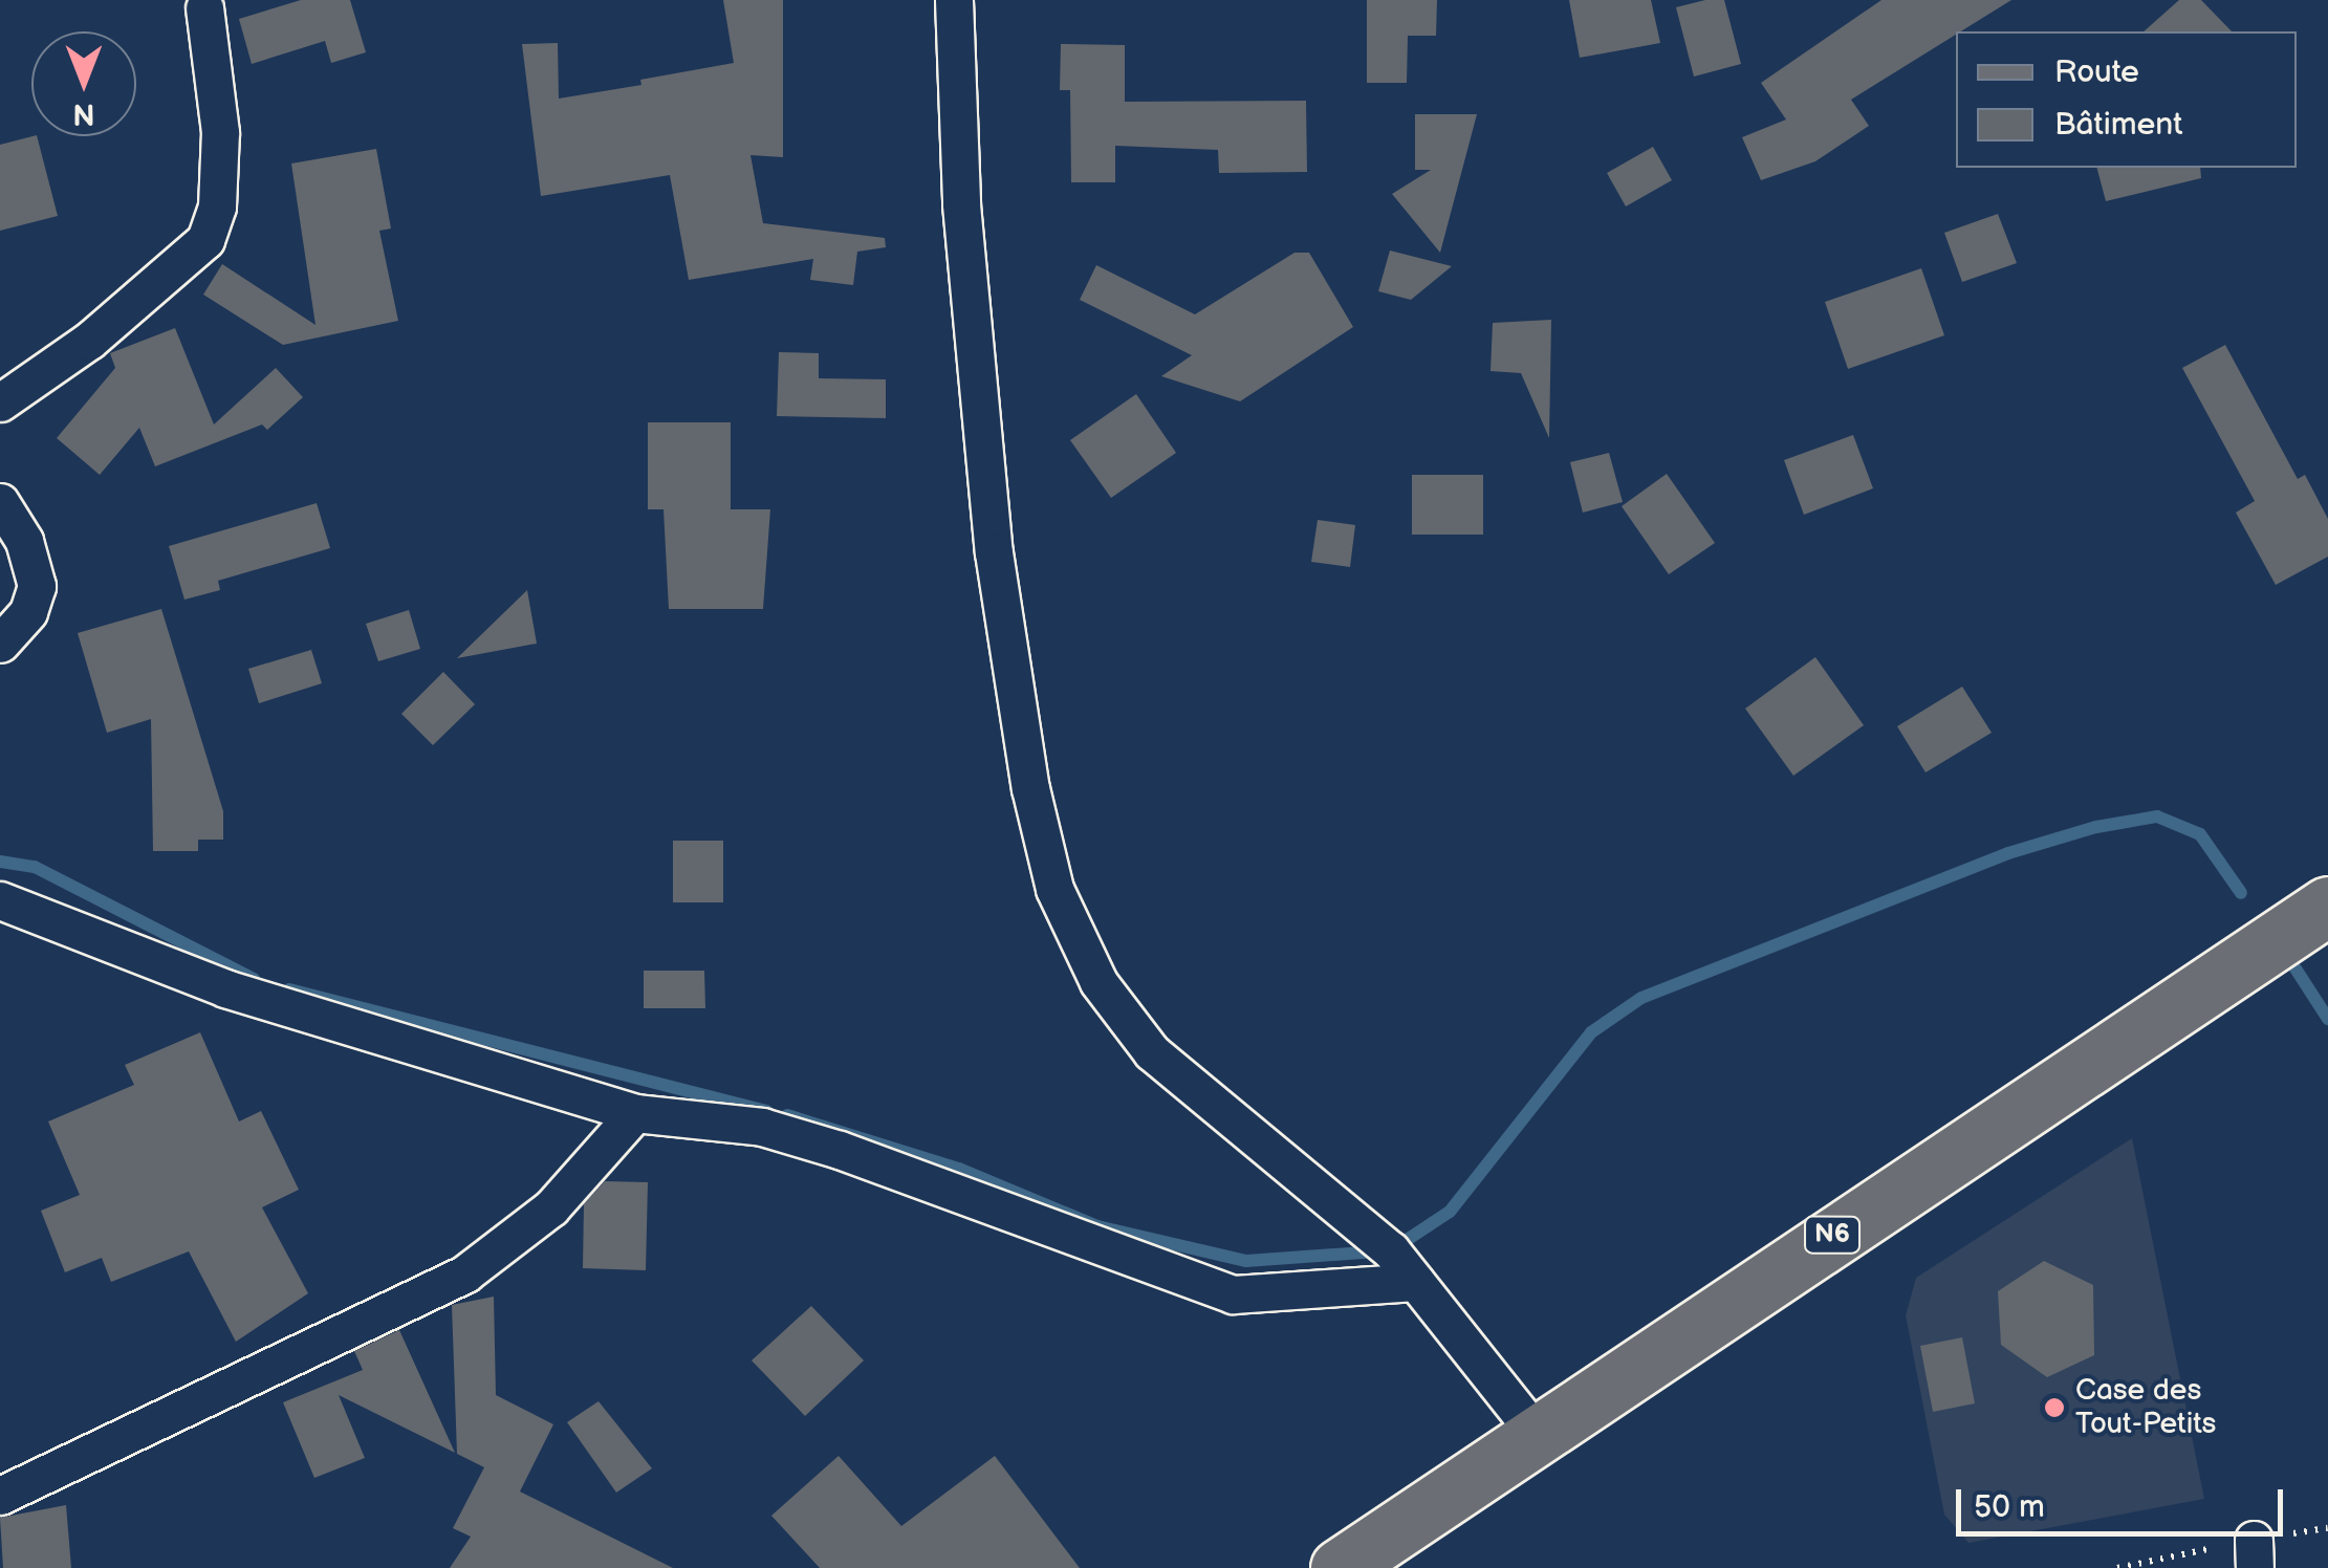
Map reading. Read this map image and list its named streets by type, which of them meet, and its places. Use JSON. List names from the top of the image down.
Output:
{
  "streets": {
    "main road": ["N6"]
  },
  "places": ["Case des Tout-Petits"],
  "legend": ["Route", "Bâtiment"],
  "scale_bar": "50 m",
  "north": "bottom"
}
